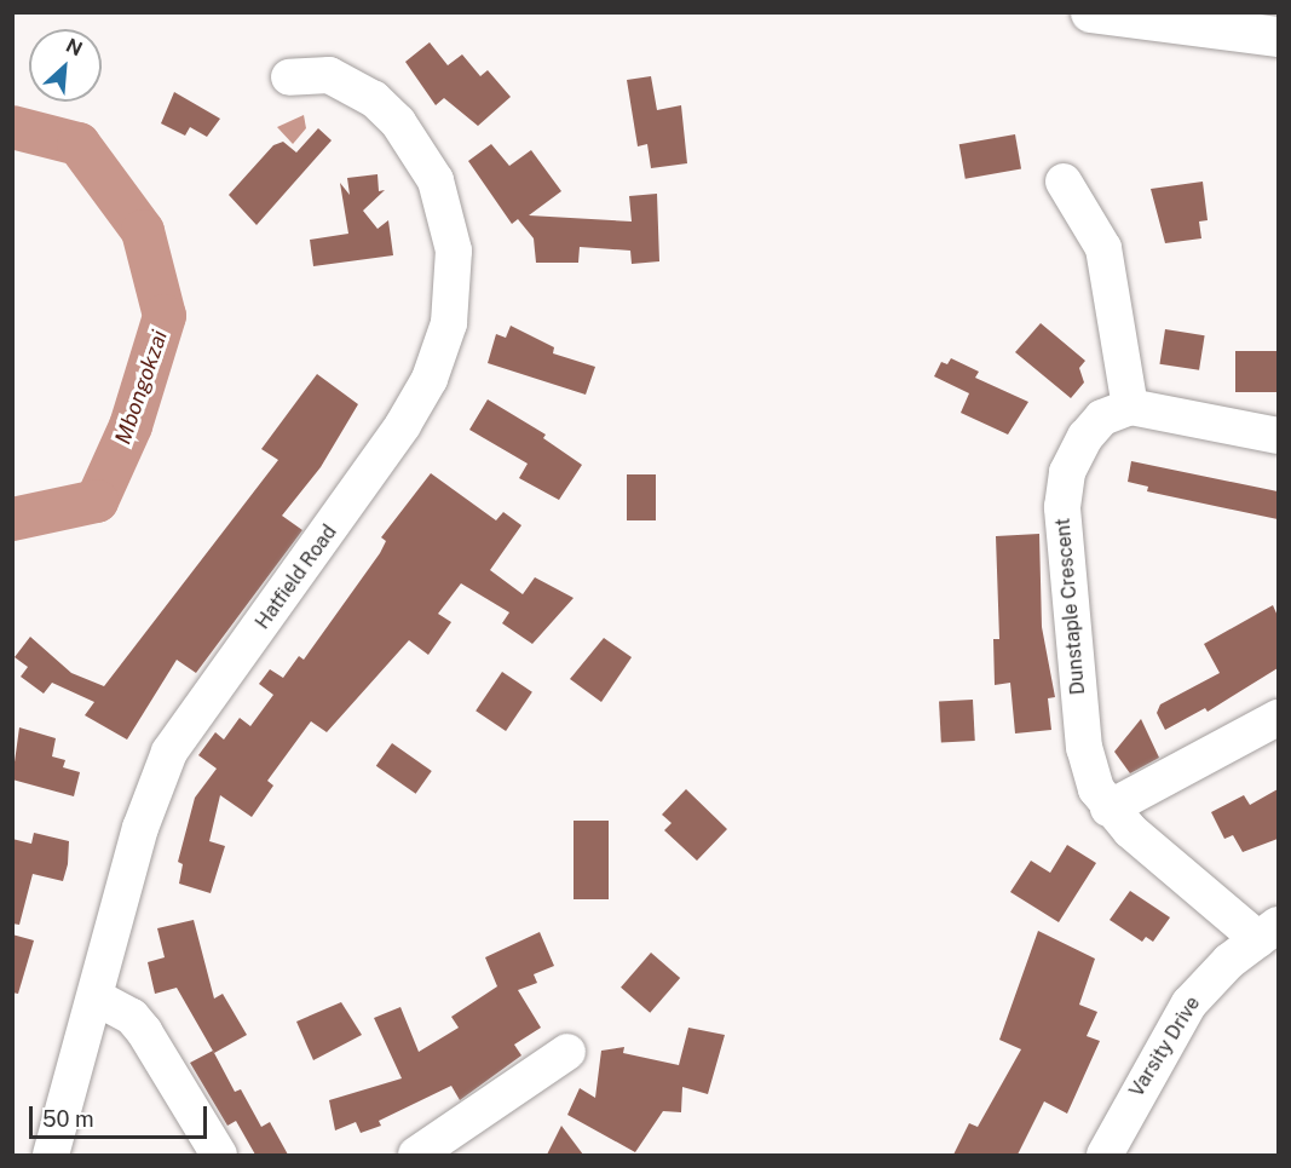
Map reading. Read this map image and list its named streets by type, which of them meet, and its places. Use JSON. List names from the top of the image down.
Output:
{
  "streets": {
    "street": ["Hatfield Road", "Dunstaple Crescent", "Varsity Drive"]
  },
  "crossings": [
    ["Dunstaple Crescent", "Varsity Drive"]
  ],
  "water": ["Mbongokzai"],
  "scale_bar": "50 m",
  "north": "top right"
}
